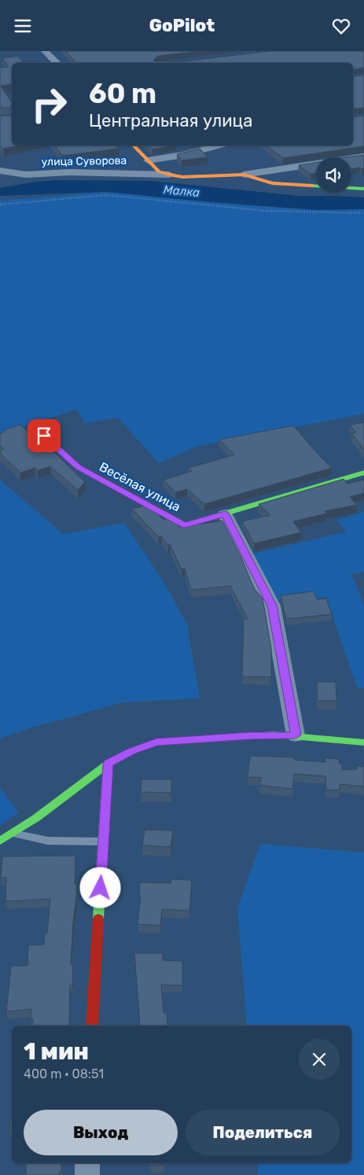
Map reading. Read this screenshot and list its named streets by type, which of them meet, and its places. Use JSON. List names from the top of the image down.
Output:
{
  "streets": {
    "street": ["улица Суворова", "Весёлая улица"]
  },
  "water": ["Малка"],
  "page": {
    "header": "GoPilot",
    "turn": ["60 m", "Центральная улица"],
    "heading": ["1 мин", "400 m · 08:51"],
    "buttons": ["Выход", "Поделиться"]
  }
}
